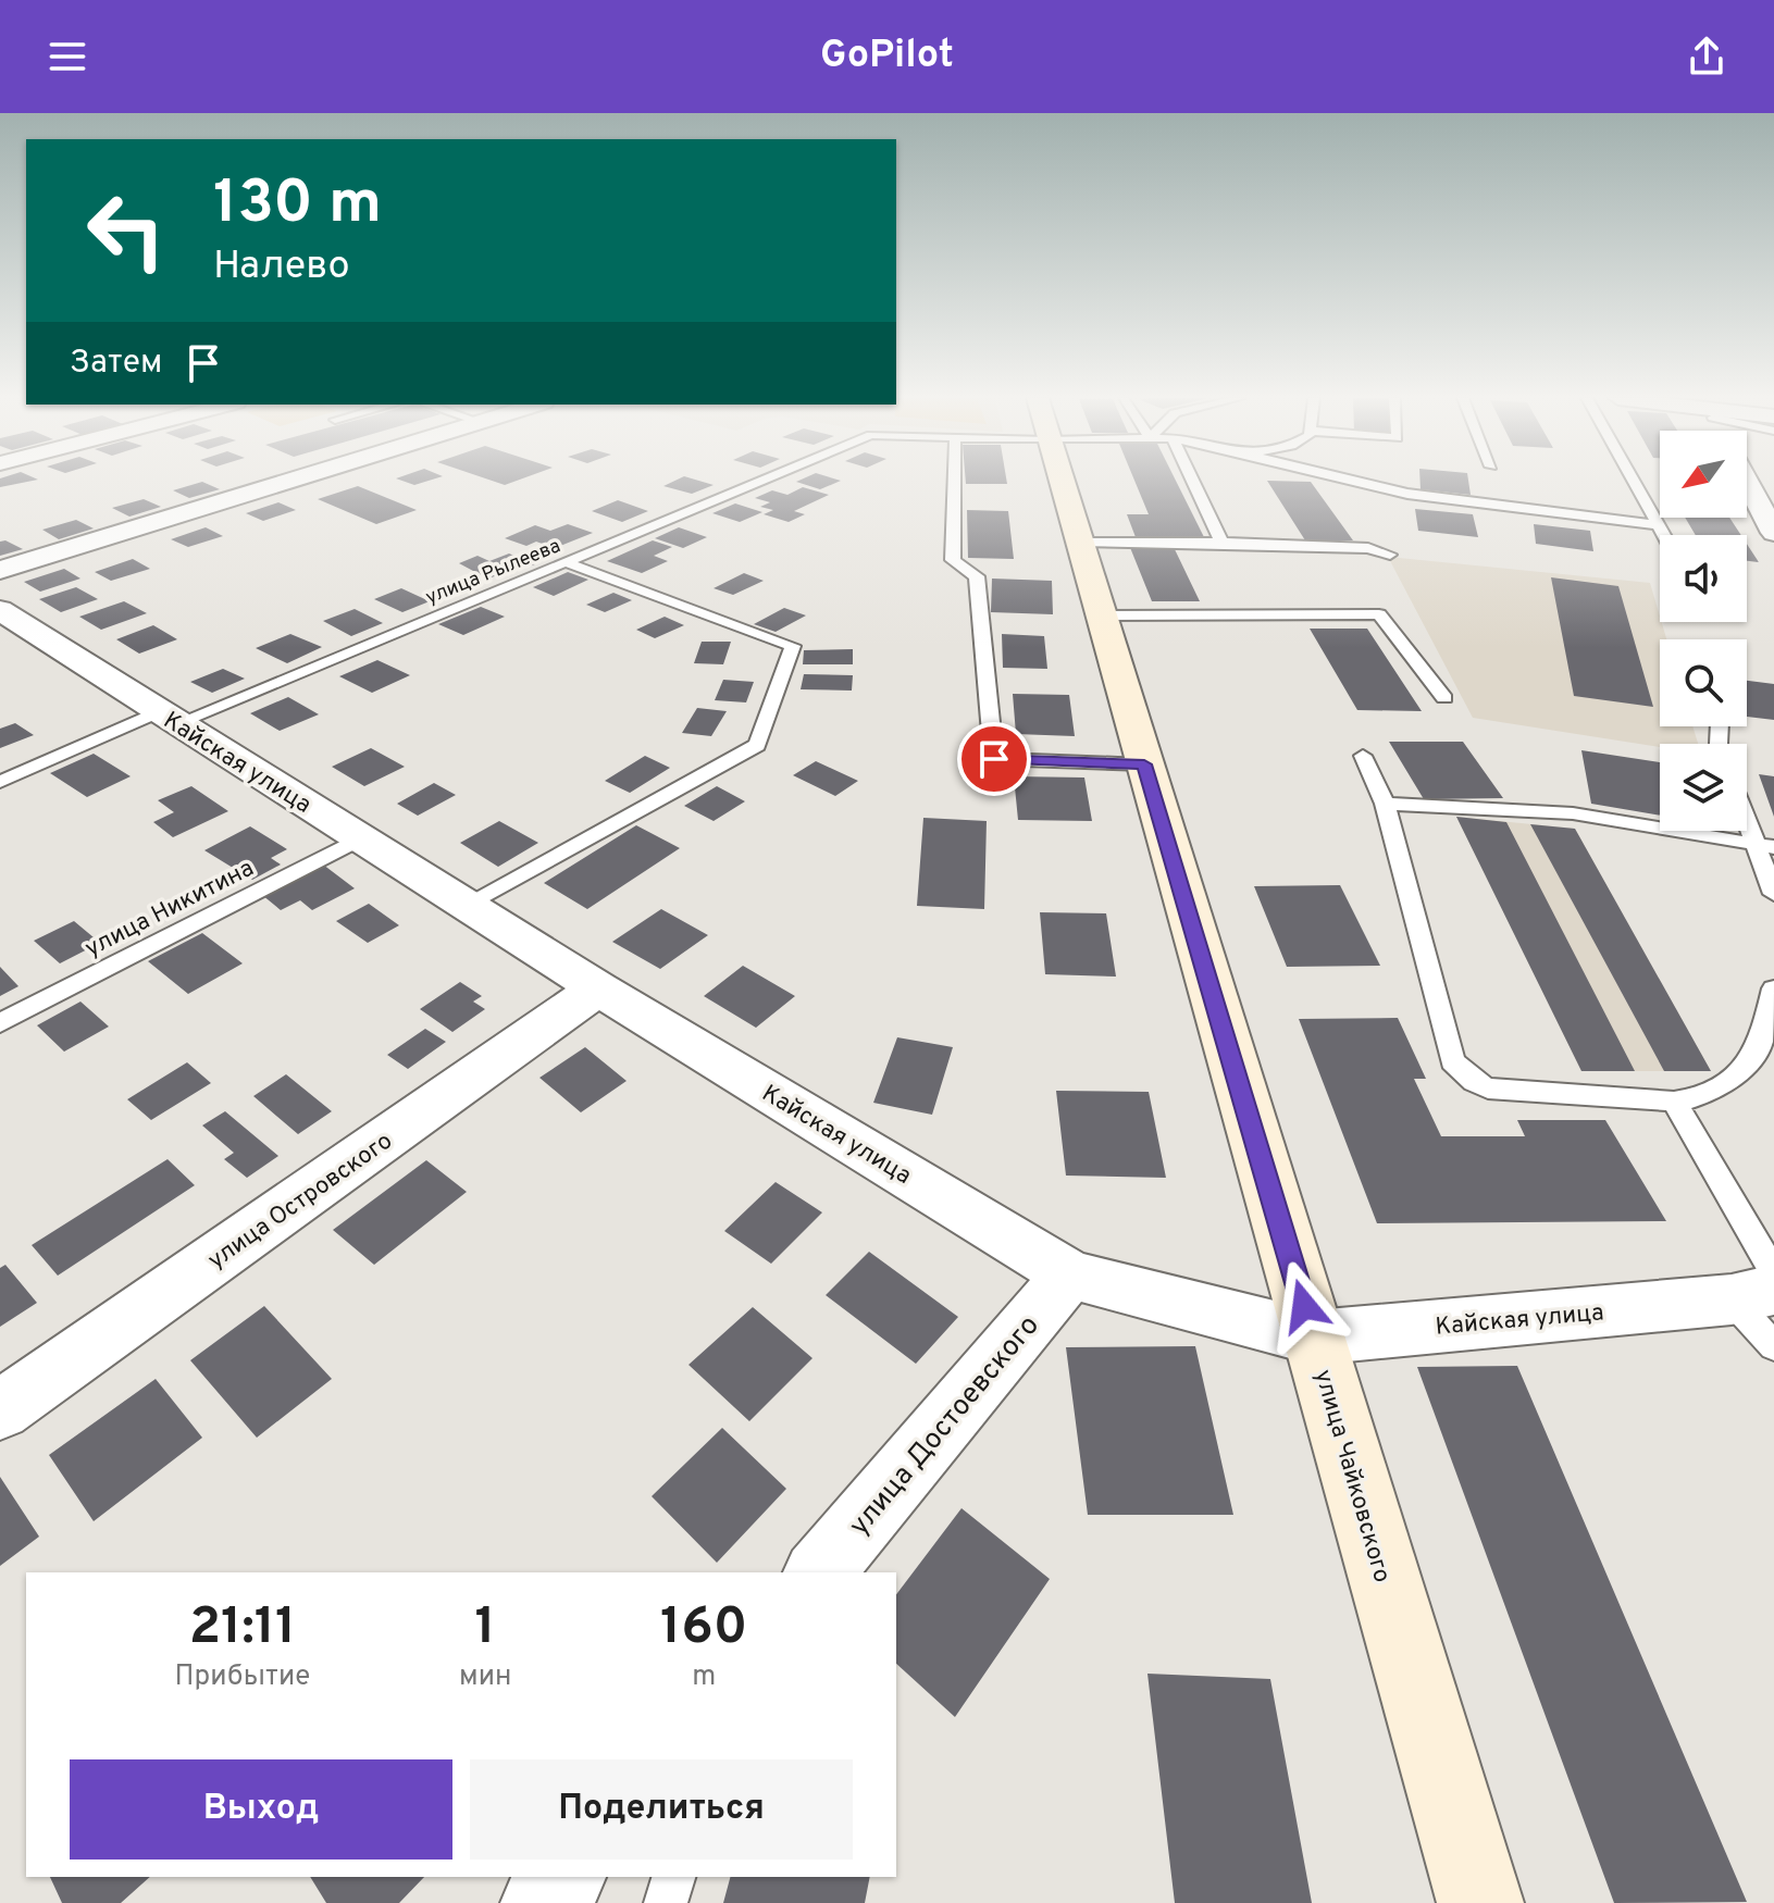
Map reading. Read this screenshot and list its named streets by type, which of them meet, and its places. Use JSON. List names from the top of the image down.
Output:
{
  "streets": {
    "street": [
      "Кайская улица",
      "улица Островского",
      "улица Достоевского",
      "улица Чайковского"
    ],
    "lane": ["улица Рылеева", "улица Никитина"]
  },
  "crossings": [
    ["улица Рылеева", "Кайская улица"],
    ["Кайская улица", "улица Никитина"],
    ["Кайская улица", "улица Островского"],
    ["Кайская улица", "улица Достоевского"],
    ["Кайская улица", "улица Чайковского"]
  ],
  "north": "bottom left",
  "page": {
    "header": "GoPilot",
    "turn": ["130 m", "Налево"],
    "then": "Затем",
    "eta": [
      "21:11",
      "Прибытие",
      "1",
      "мин",
      "160",
      "m"
    ],
    "buttons": ["Выход", "Поделиться"]
  }
}
